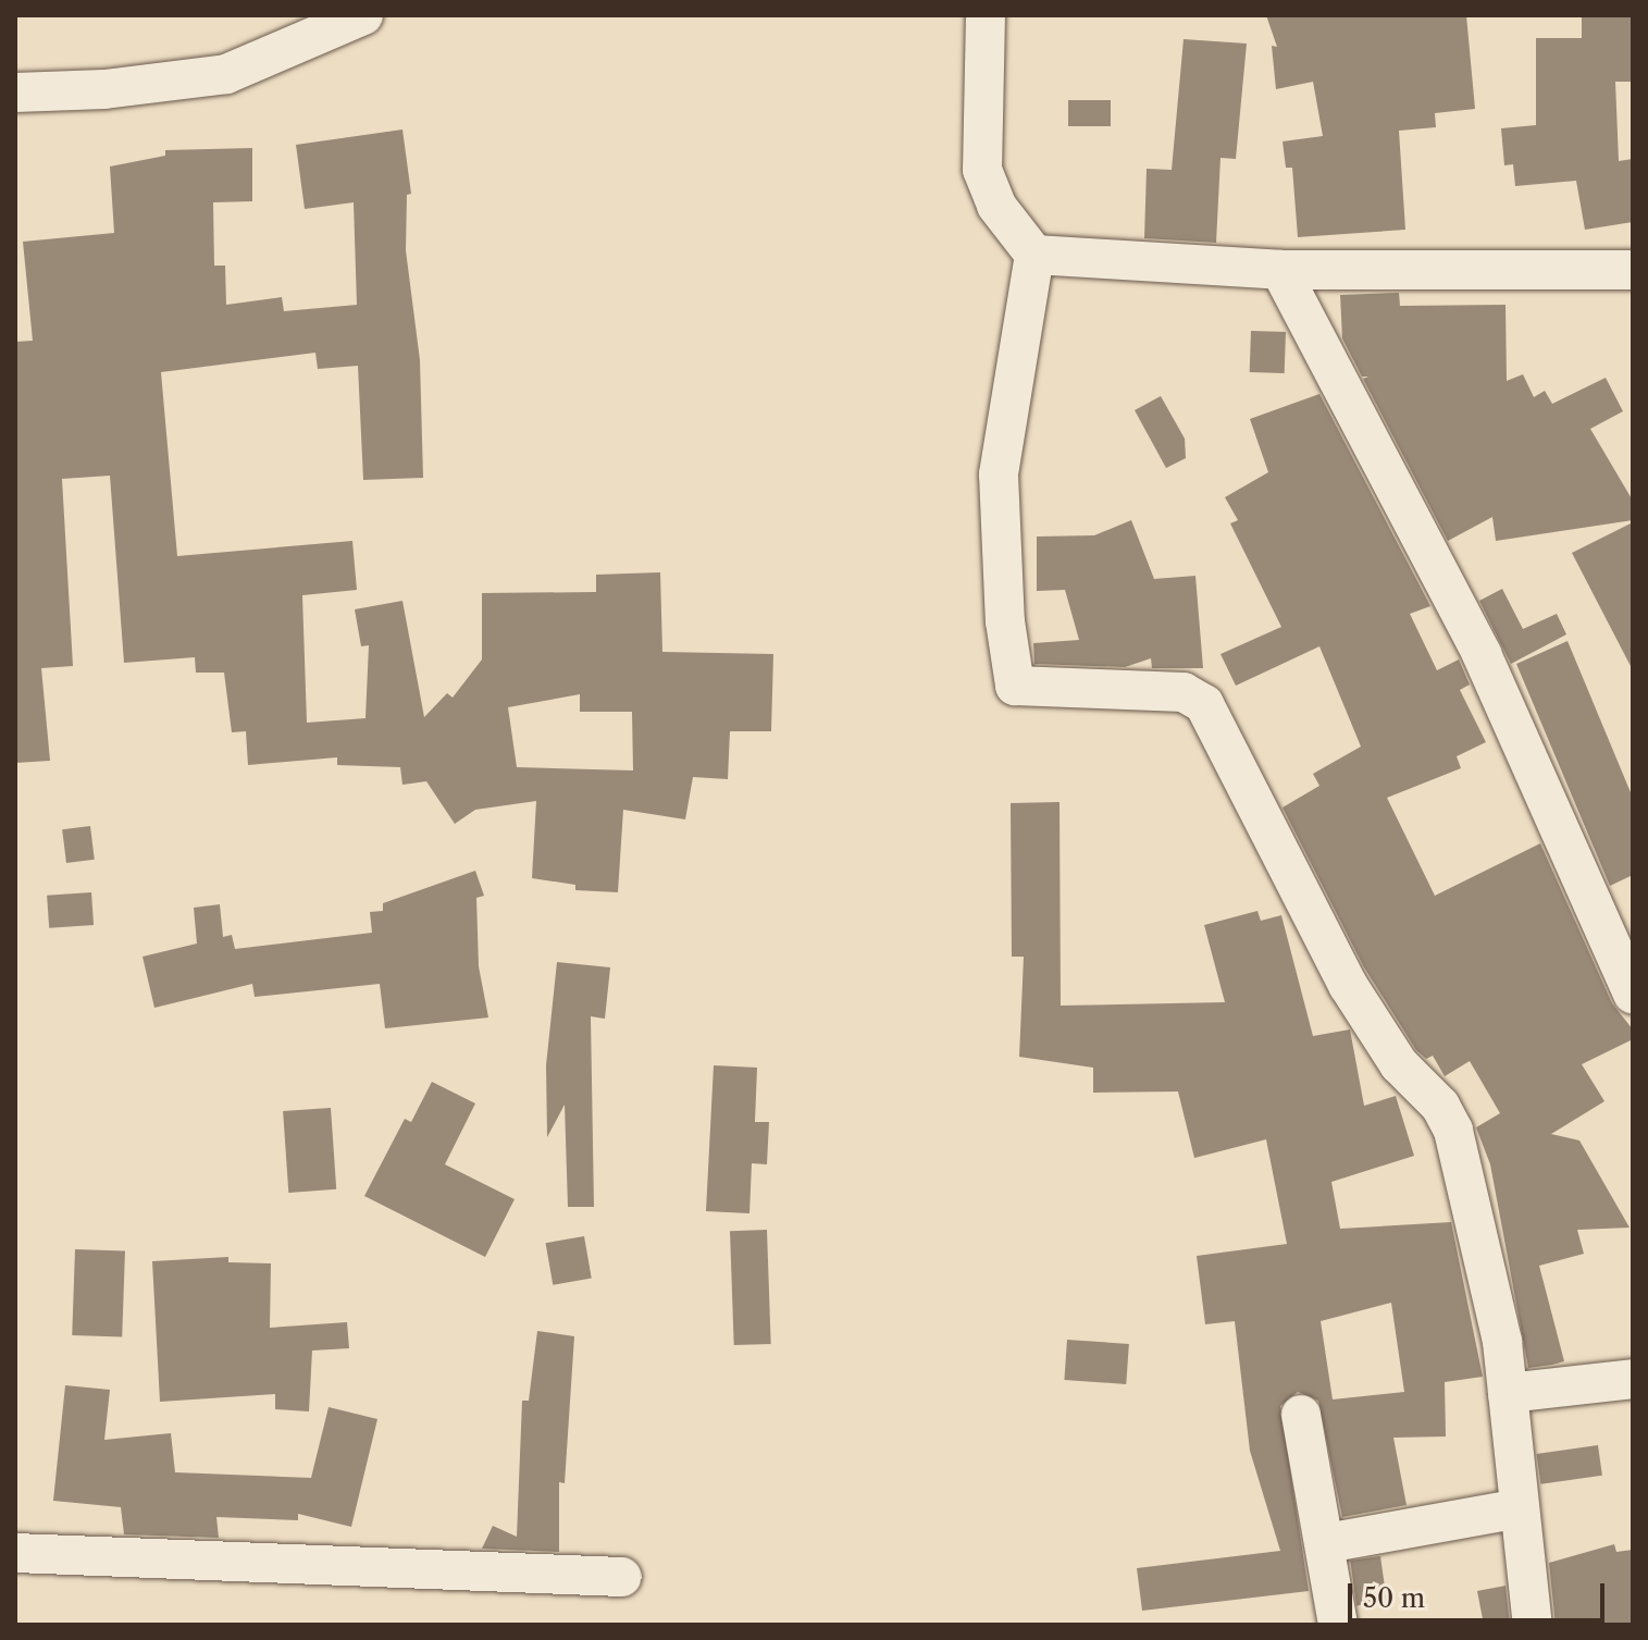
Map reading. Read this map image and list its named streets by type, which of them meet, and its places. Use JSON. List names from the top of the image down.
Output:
{
  "scale_bar": "50 m"
}
